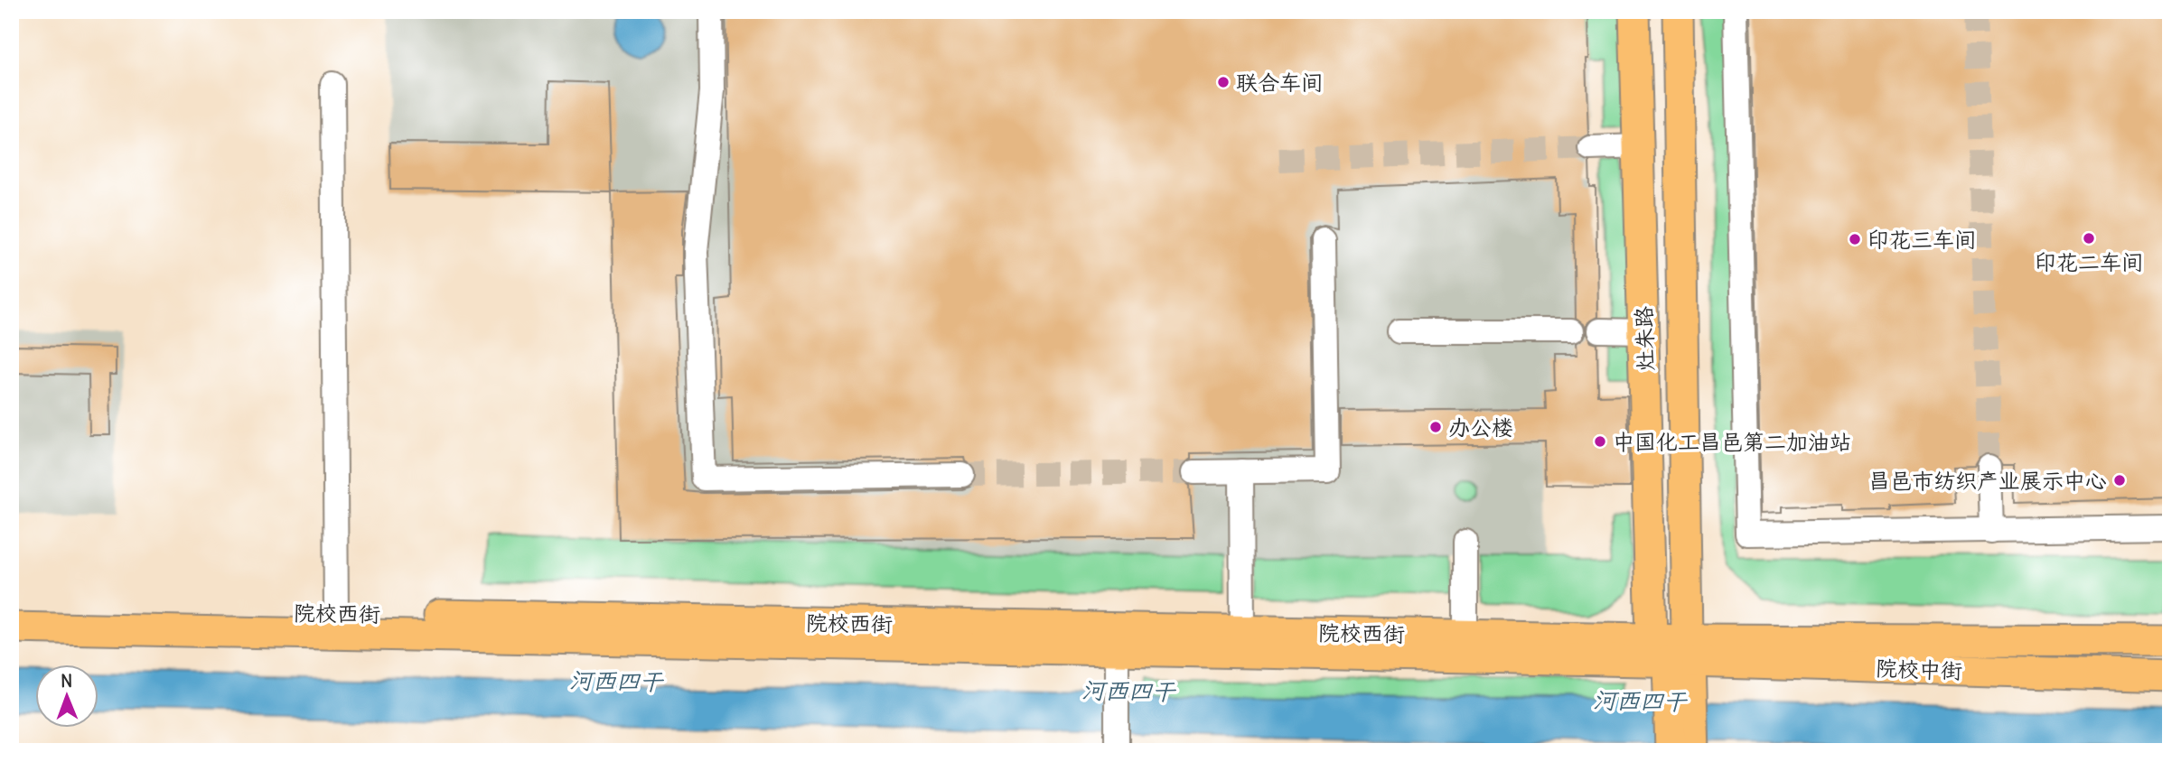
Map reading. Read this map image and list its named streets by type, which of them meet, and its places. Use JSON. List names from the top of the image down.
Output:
{
  "streets": {
    "main road": ["灶朱路", "院校西街", "院校中街"]
  },
  "crossings": [
    ["灶朱路", "院校西街"],
    ["灶朱路", "院校中街"],
    ["院校西街", "院校中街"]
  ],
  "water": ["河西四干"],
  "places": [
    "联合车间",
    "印花二车间",
    "印花三车间",
    "办公楼",
    "中国化工昌邑第二加油站",
    "昌邑市纺织产业展示中心"
  ],
  "north": "top"
}
